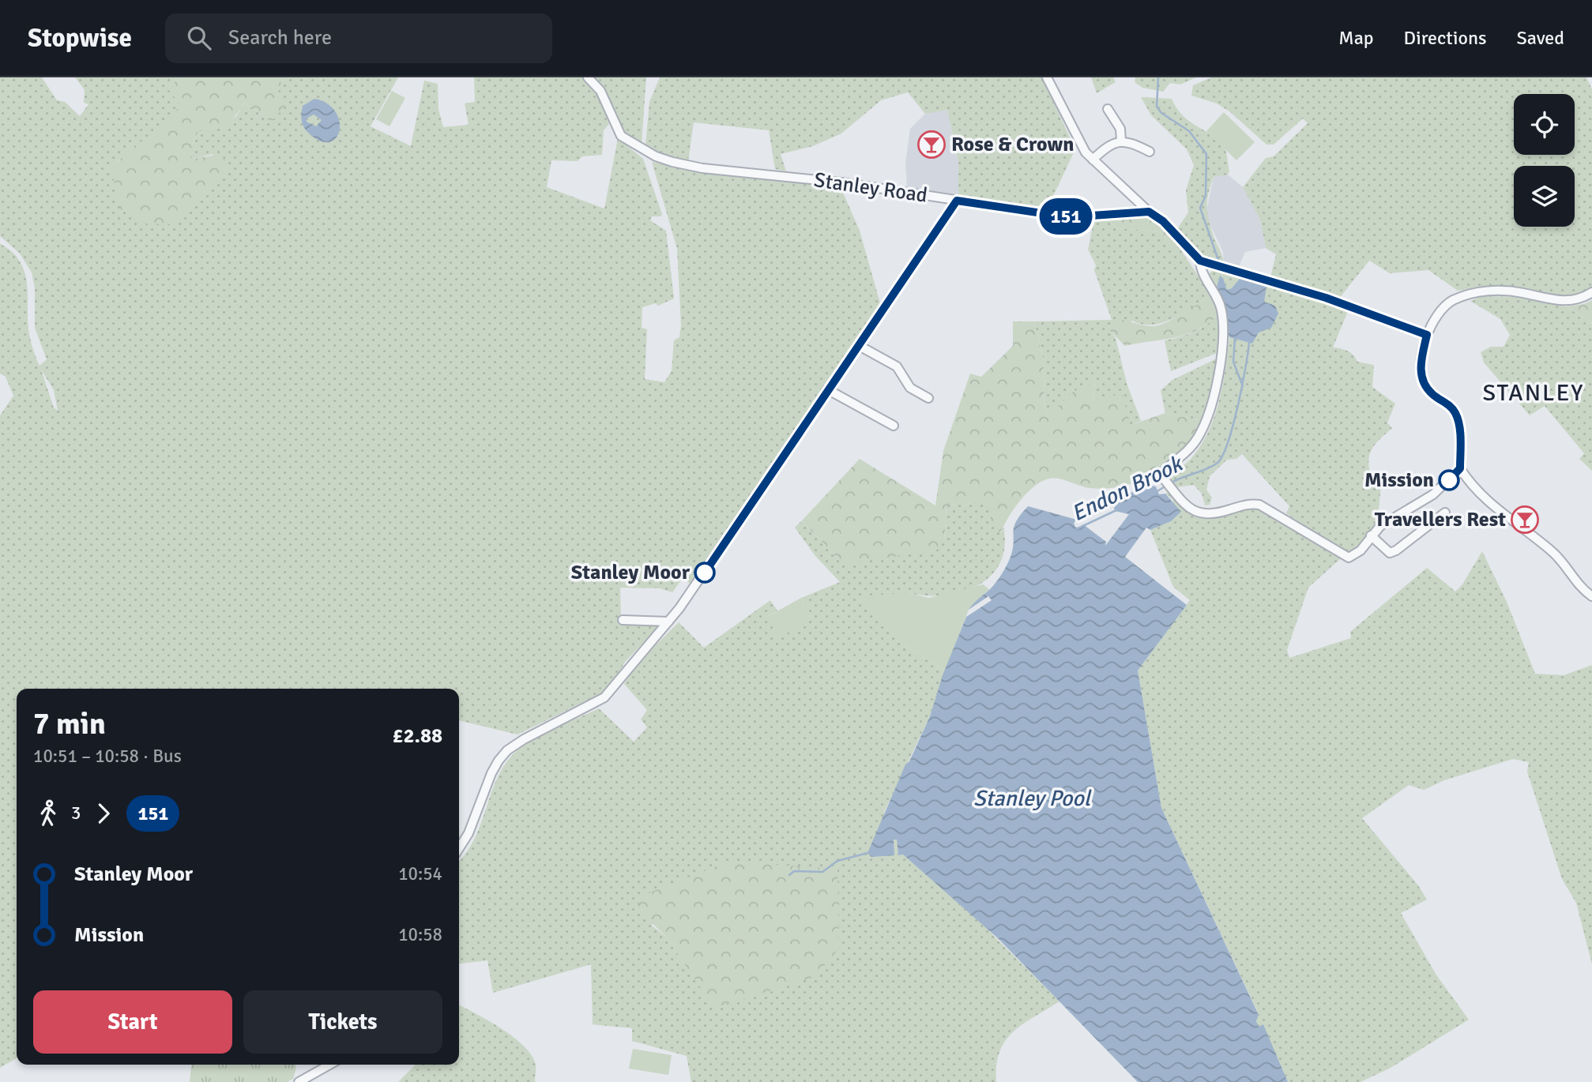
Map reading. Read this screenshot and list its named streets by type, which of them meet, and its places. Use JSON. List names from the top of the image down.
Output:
{
  "streets": {
    "street": ["Stanley Road"]
  },
  "districts": ["STANLEY"],
  "water": ["Endon Brook", "Stanley Pool"],
  "places": {
    "bar": ["Rose & Crown", "Travellers Rest"],
    "other": ["Mission", "Stanley Moor"]
  },
  "lines": ["bus line 151"],
  "page": {
    "header": "Stopwise",
    "search": "Search here",
    "nav": ["Map", "Directions", "Saved"],
    "on_map": "151",
    "heading": ["7 min", "10:51 – 10:58 · Bus", "£2.88"],
    "legs": ["3", "151"],
    "list": [
      {
        "name": "Stanley Moor",
        "value": "10:54"
      },
      {
        "name": "Mission",
        "value": "10:58"
      }
    ],
    "buttons": ["Start", "Tickets"]
  }
}
